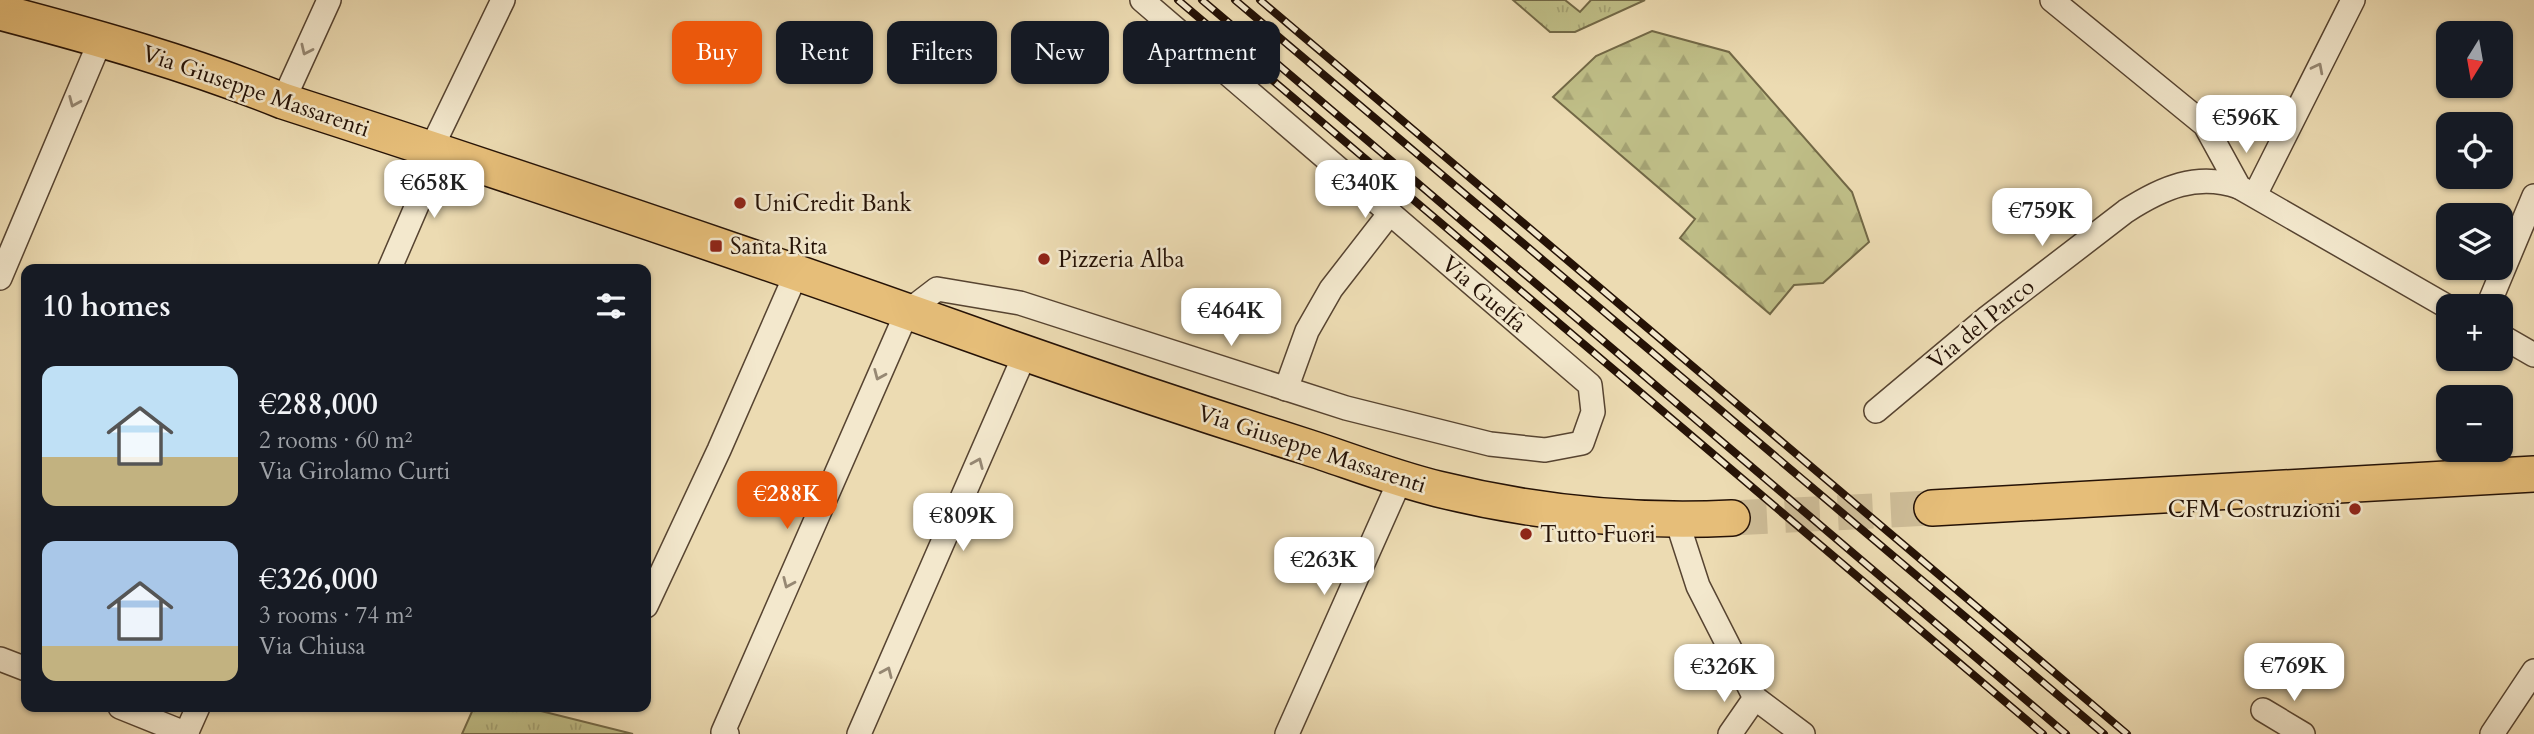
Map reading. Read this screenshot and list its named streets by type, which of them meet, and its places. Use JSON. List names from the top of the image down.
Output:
{
  "streets": {
    "main road": ["Via Giuseppe Massarenti"],
    "street": ["Via Guelfa", "Via del Parco"]
  },
  "places": {
    "other": [
      "UniCredit Bank",
      "Pizzeria Alba",
      "CFM Costruzioni",
      "Tutto Fuori"
    ],
    "transit": ["Santa Rita"]
  },
  "north": "bottom",
  "page": {
    "map_buttons": ["+", "−"],
    "chip": [
      "Buy",
      "Rent",
      "Filters",
      "New",
      "Apartment"
    ],
    "price": [
      "€596K",
      "€658K",
      "€340K",
      "€759K",
      "€464K",
      "€288K",
      "€809K",
      "€263K",
      "€769K",
      "€326K"
    ],
    "heading": "10 homes",
    "list": [
      {
        "name": "€288,000",
        "note": "2 rooms · 60 m² · Via Girolamo Curti"
      },
      {
        "name": "€326,000",
        "note": "3 rooms · 74 m² · Via Chiusa"
      }
    ]
  }
}
